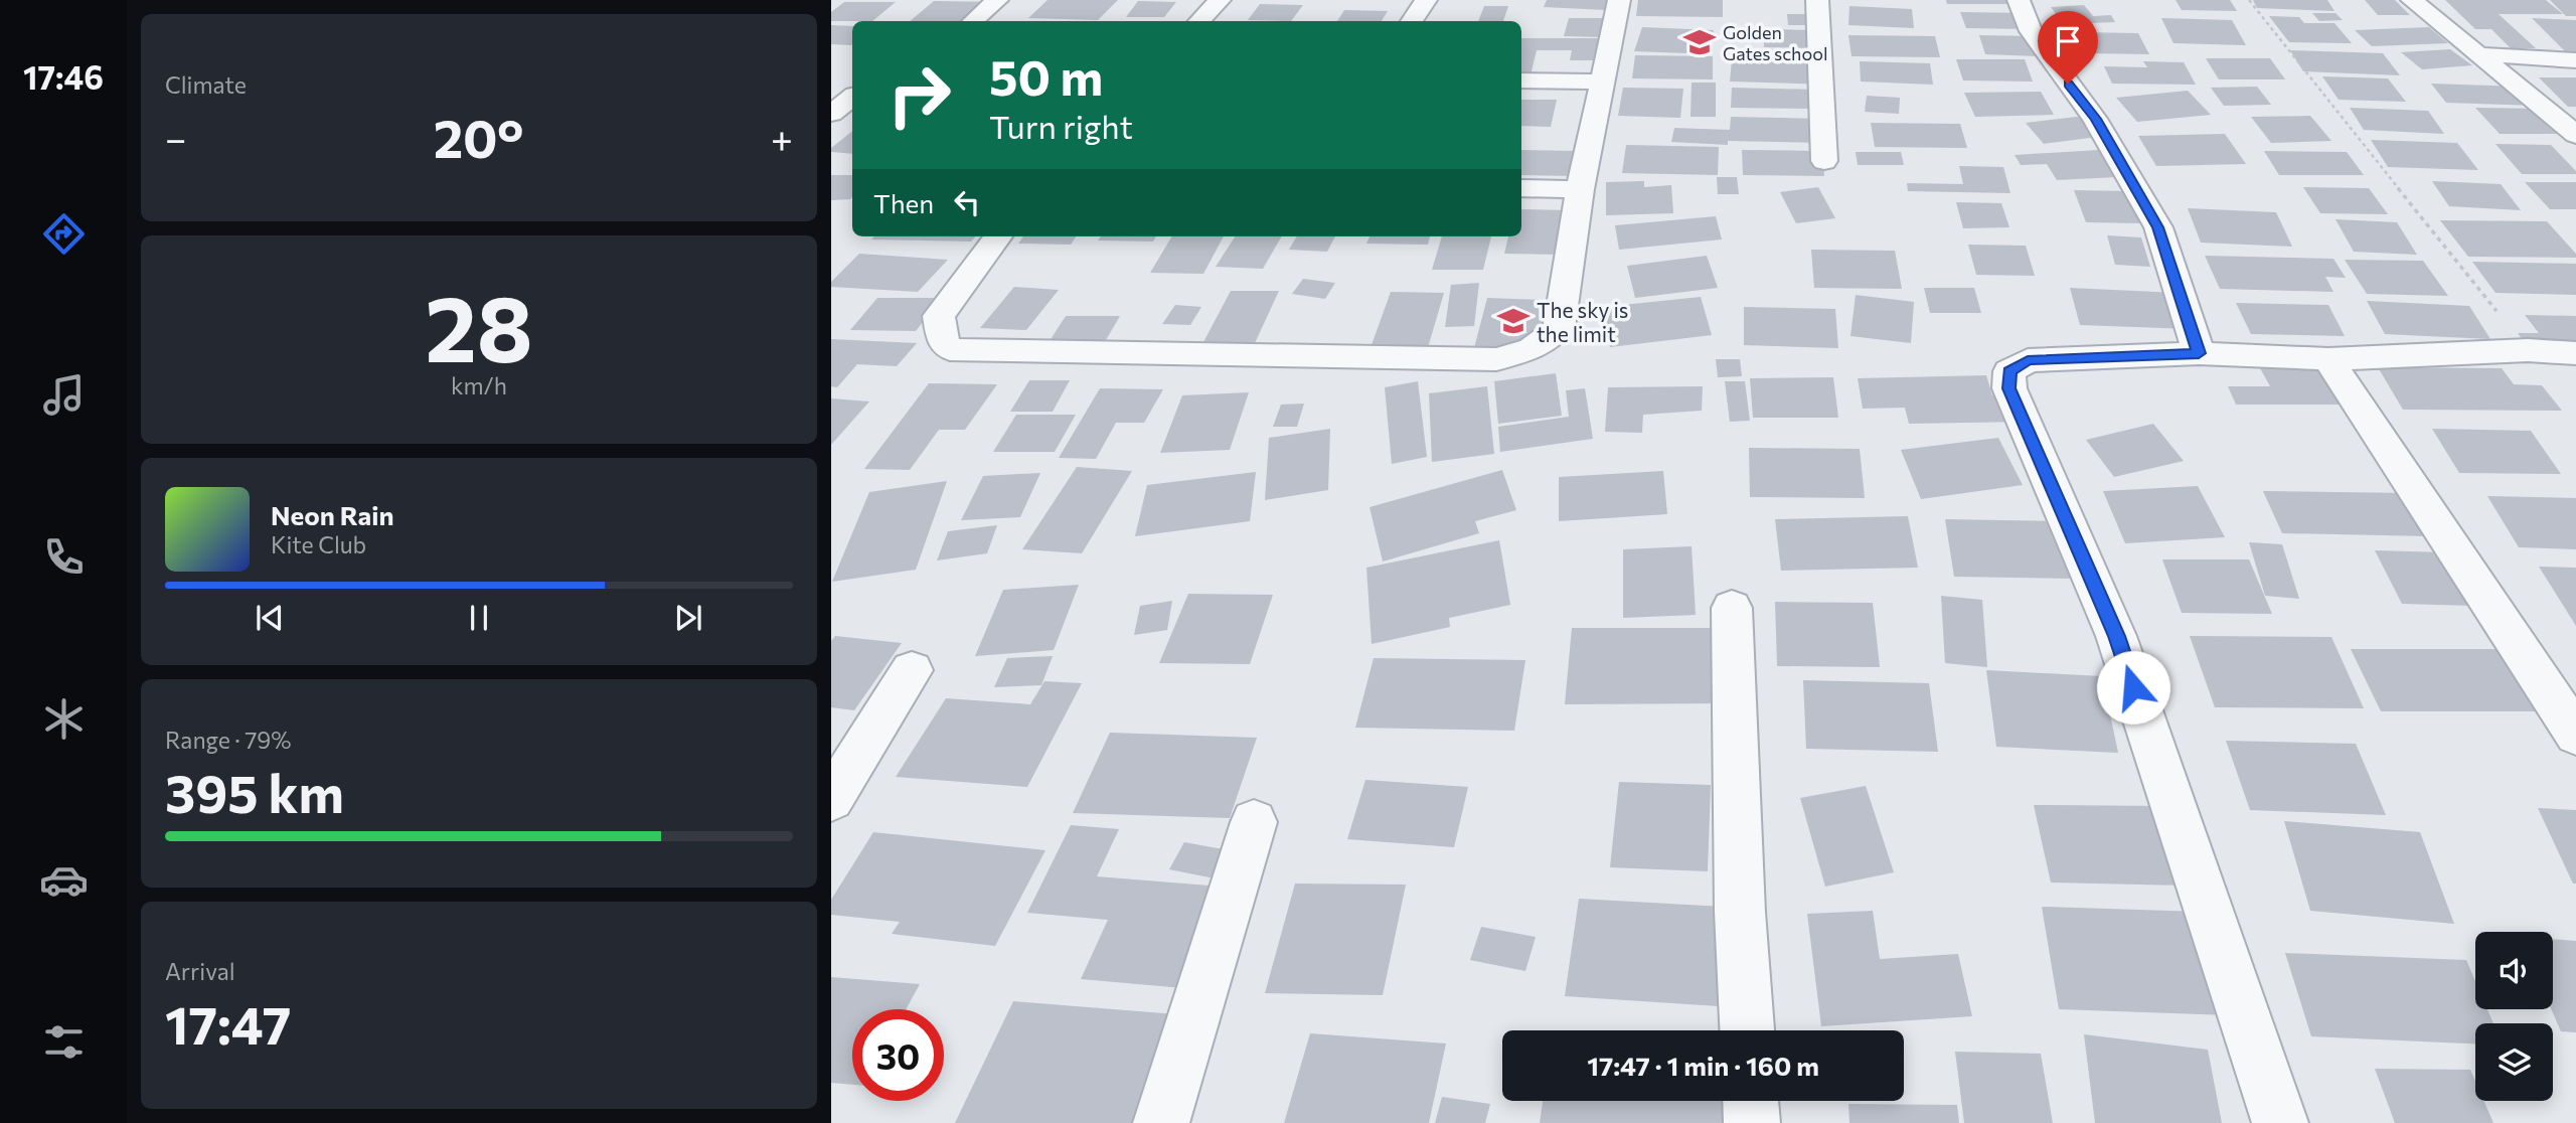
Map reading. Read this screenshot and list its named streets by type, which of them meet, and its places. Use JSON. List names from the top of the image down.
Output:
{
  "places": {
    "school or university": ["Golden Gates school", "The sky is the limit"]
  },
  "page": {
    "tabs": "17:46",
    "tile": [
      "Climate",
      ["28", "km/h"],
      ["Range · 79%", "395 km"],
      ["Arrival", "17:47"]
    ],
    "turn": ["50 m", "Turn right"],
    "heat": ["−", "20°", "+"],
    "then": "Then",
    "song": ["Neon Rain", "Kite Club"],
    "limit": "30",
    "trip": "17:47 · 1 min · 160 m"
  }
}
